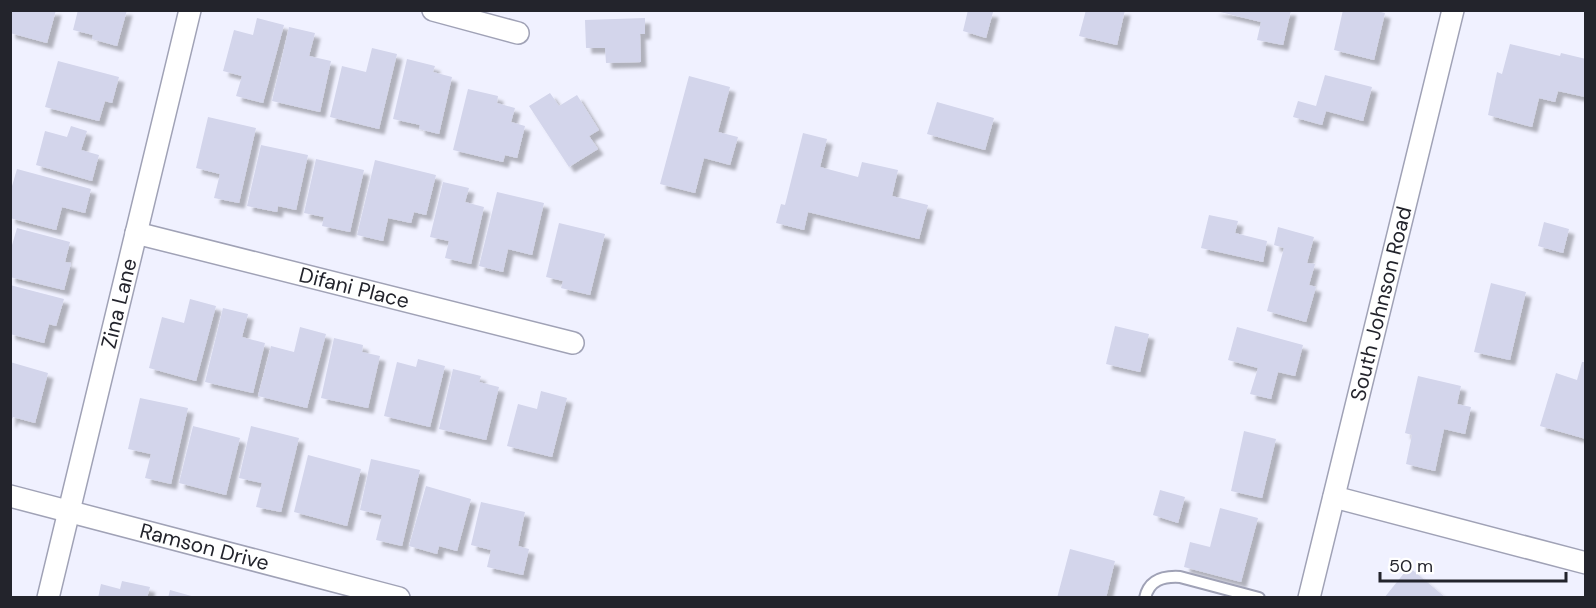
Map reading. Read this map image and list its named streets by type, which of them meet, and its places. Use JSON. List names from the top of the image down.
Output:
{
  "streets": {
    "street": [
      "Difani Place",
      "Zina Lane",
      "South Johnson Road",
      "Ramson Drive"
    ]
  },
  "crossings": [
    ["Difani Place", "Zina Lane"],
    ["Zina Lane", "Ramson Drive"]
  ],
  "scale_bar": "50 m"
}
